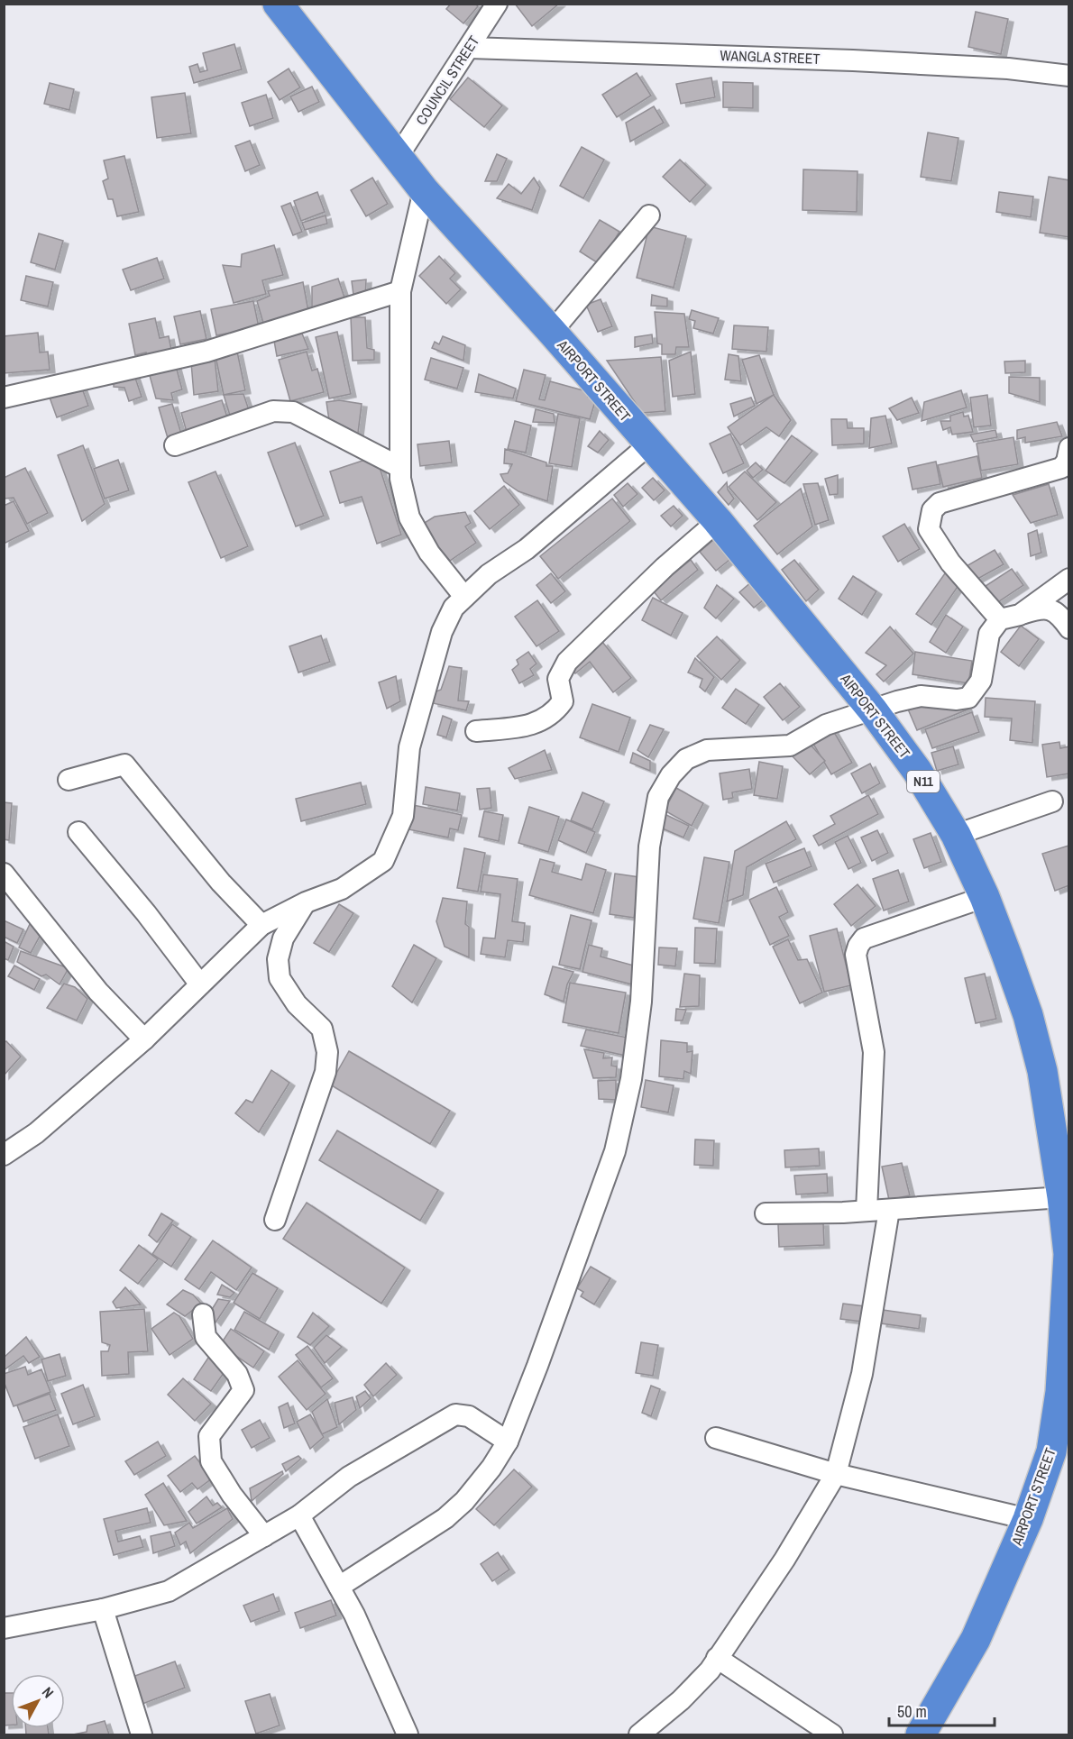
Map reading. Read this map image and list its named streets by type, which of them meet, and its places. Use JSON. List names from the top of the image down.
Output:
{
  "streets": {
    "highway": ["AIRPORT STREET", "N11"],
    "street": ["WANGLA STREET", "COUNCIL STREET"]
  },
  "crossings": [
    ["WANGLA STREET", "COUNCIL STREET"],
    ["COUNCIL STREET", "AIRPORT STREET"]
  ],
  "scale_bar": "50 m",
  "north": "top right"
}
